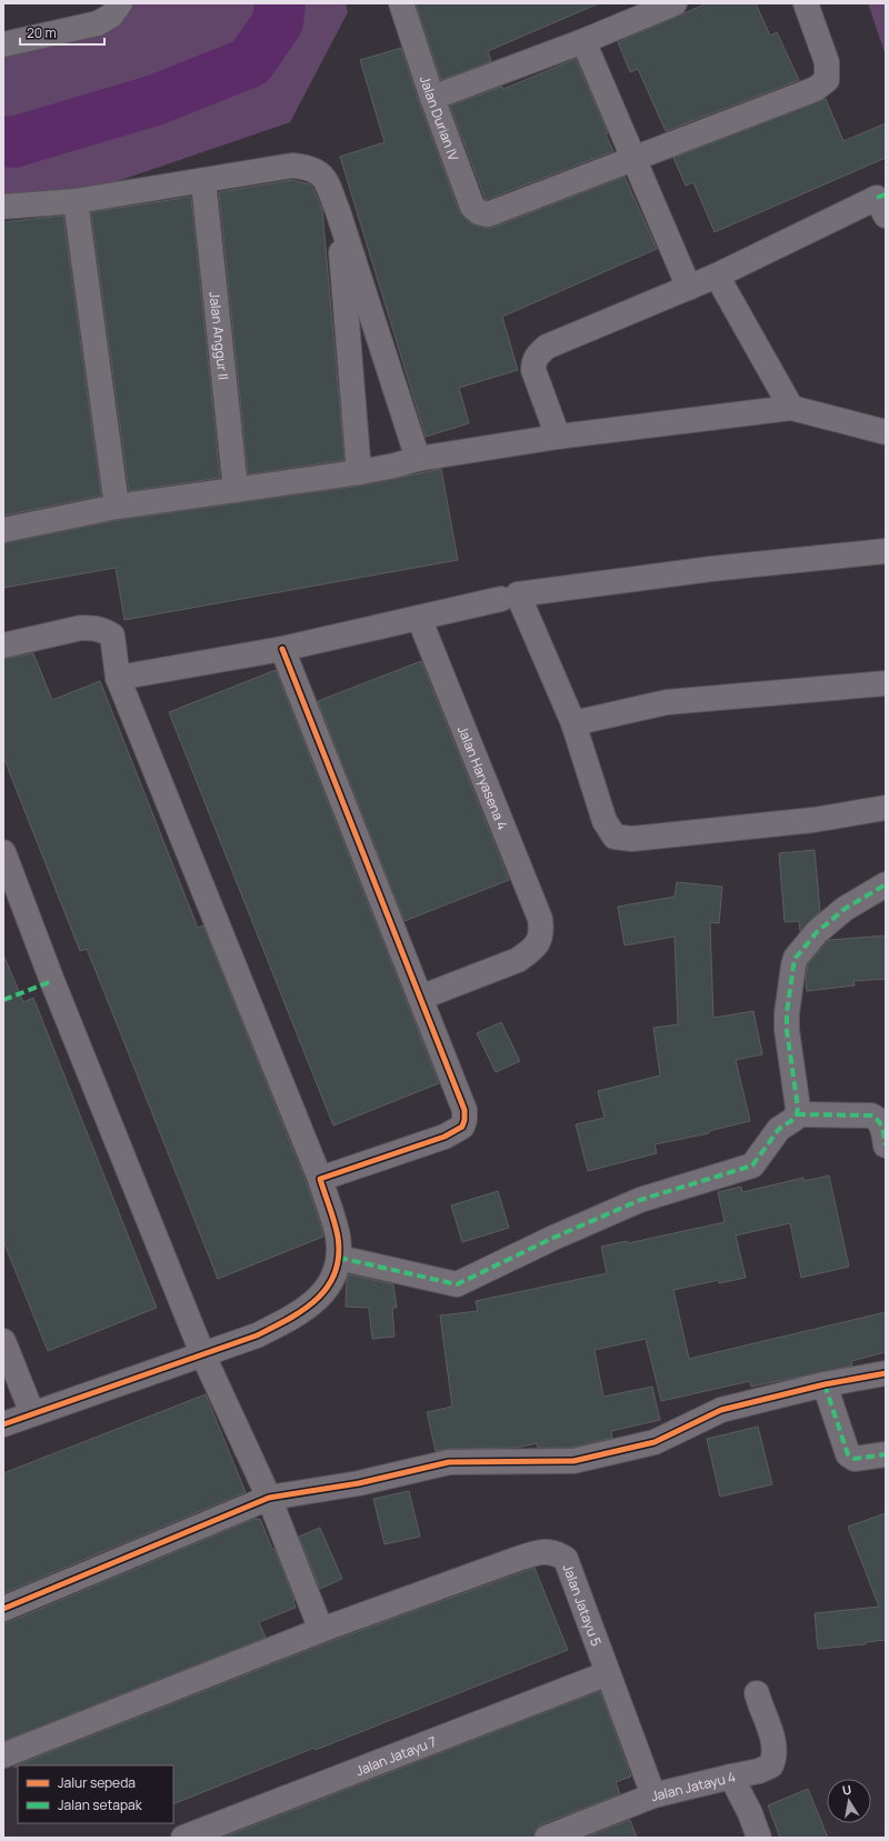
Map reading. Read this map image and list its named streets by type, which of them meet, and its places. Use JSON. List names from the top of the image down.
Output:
{
  "streets": {
    "street": [
      "Jalan Durian IV",
      "Jalan Anggur II",
      "Jalan Haryasena 4",
      "Jalan Jatayu 5",
      "Jalan Jatayu 7",
      "Jalan Jatayu 4"
    ]
  },
  "crossings": [
    ["Jalan Jatayu 5", "Jalan Jatayu 7"],
    ["Jalan Jatayu 5", "Jalan Jatayu 4"]
  ],
  "legend": ["Jalur sepeda", "Jalan setapak"],
  "scale_bar": "20 m",
  "north": "top"
}
